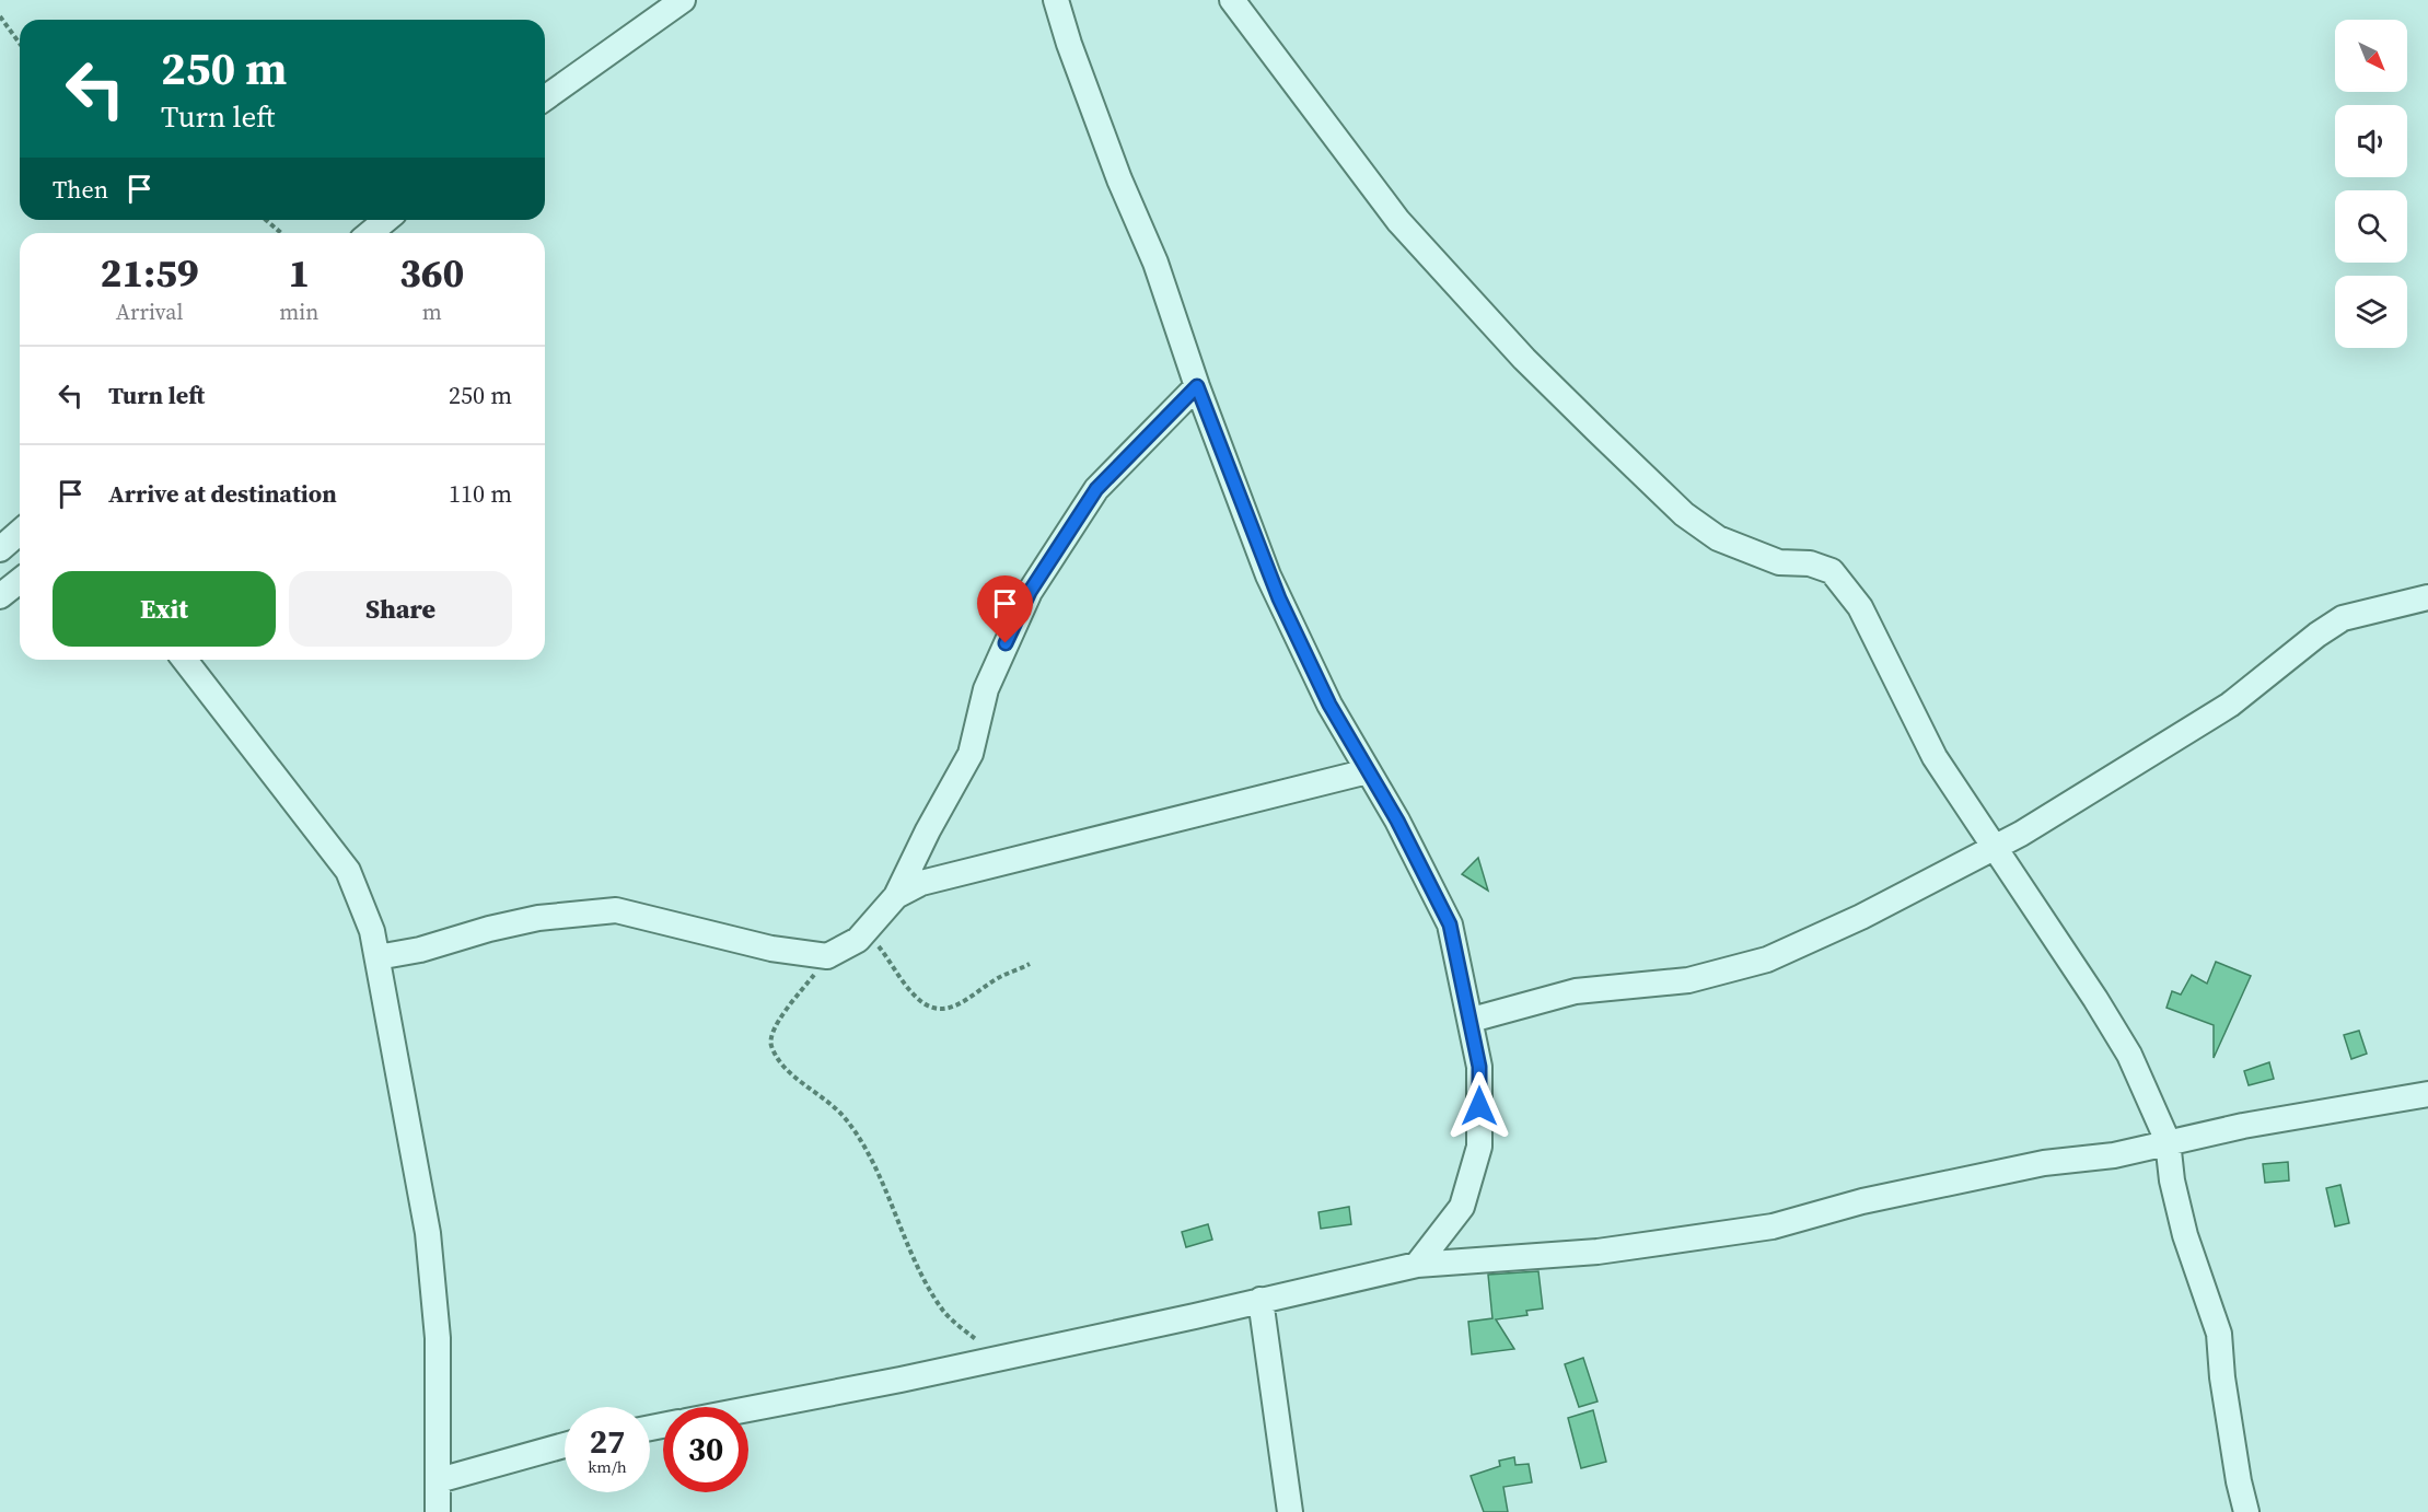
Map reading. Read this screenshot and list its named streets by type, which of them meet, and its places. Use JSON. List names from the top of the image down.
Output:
{
  "north": "bottom right",
  "page": {
    "turn": ["250 m", "Turn left"],
    "then": "Then",
    "eta": [
      "21:59",
      "Arrival",
      "1",
      "min",
      "360",
      "m"
    ],
    "list": [
      {
        "name": "Turn left",
        "value": "250 m"
      },
      {
        "name": "Arrive at destination",
        "value": "110 m"
      }
    ],
    "buttons": ["Exit", "Share"],
    "speed": "27 km/h",
    "limit": "30"
  }
}
